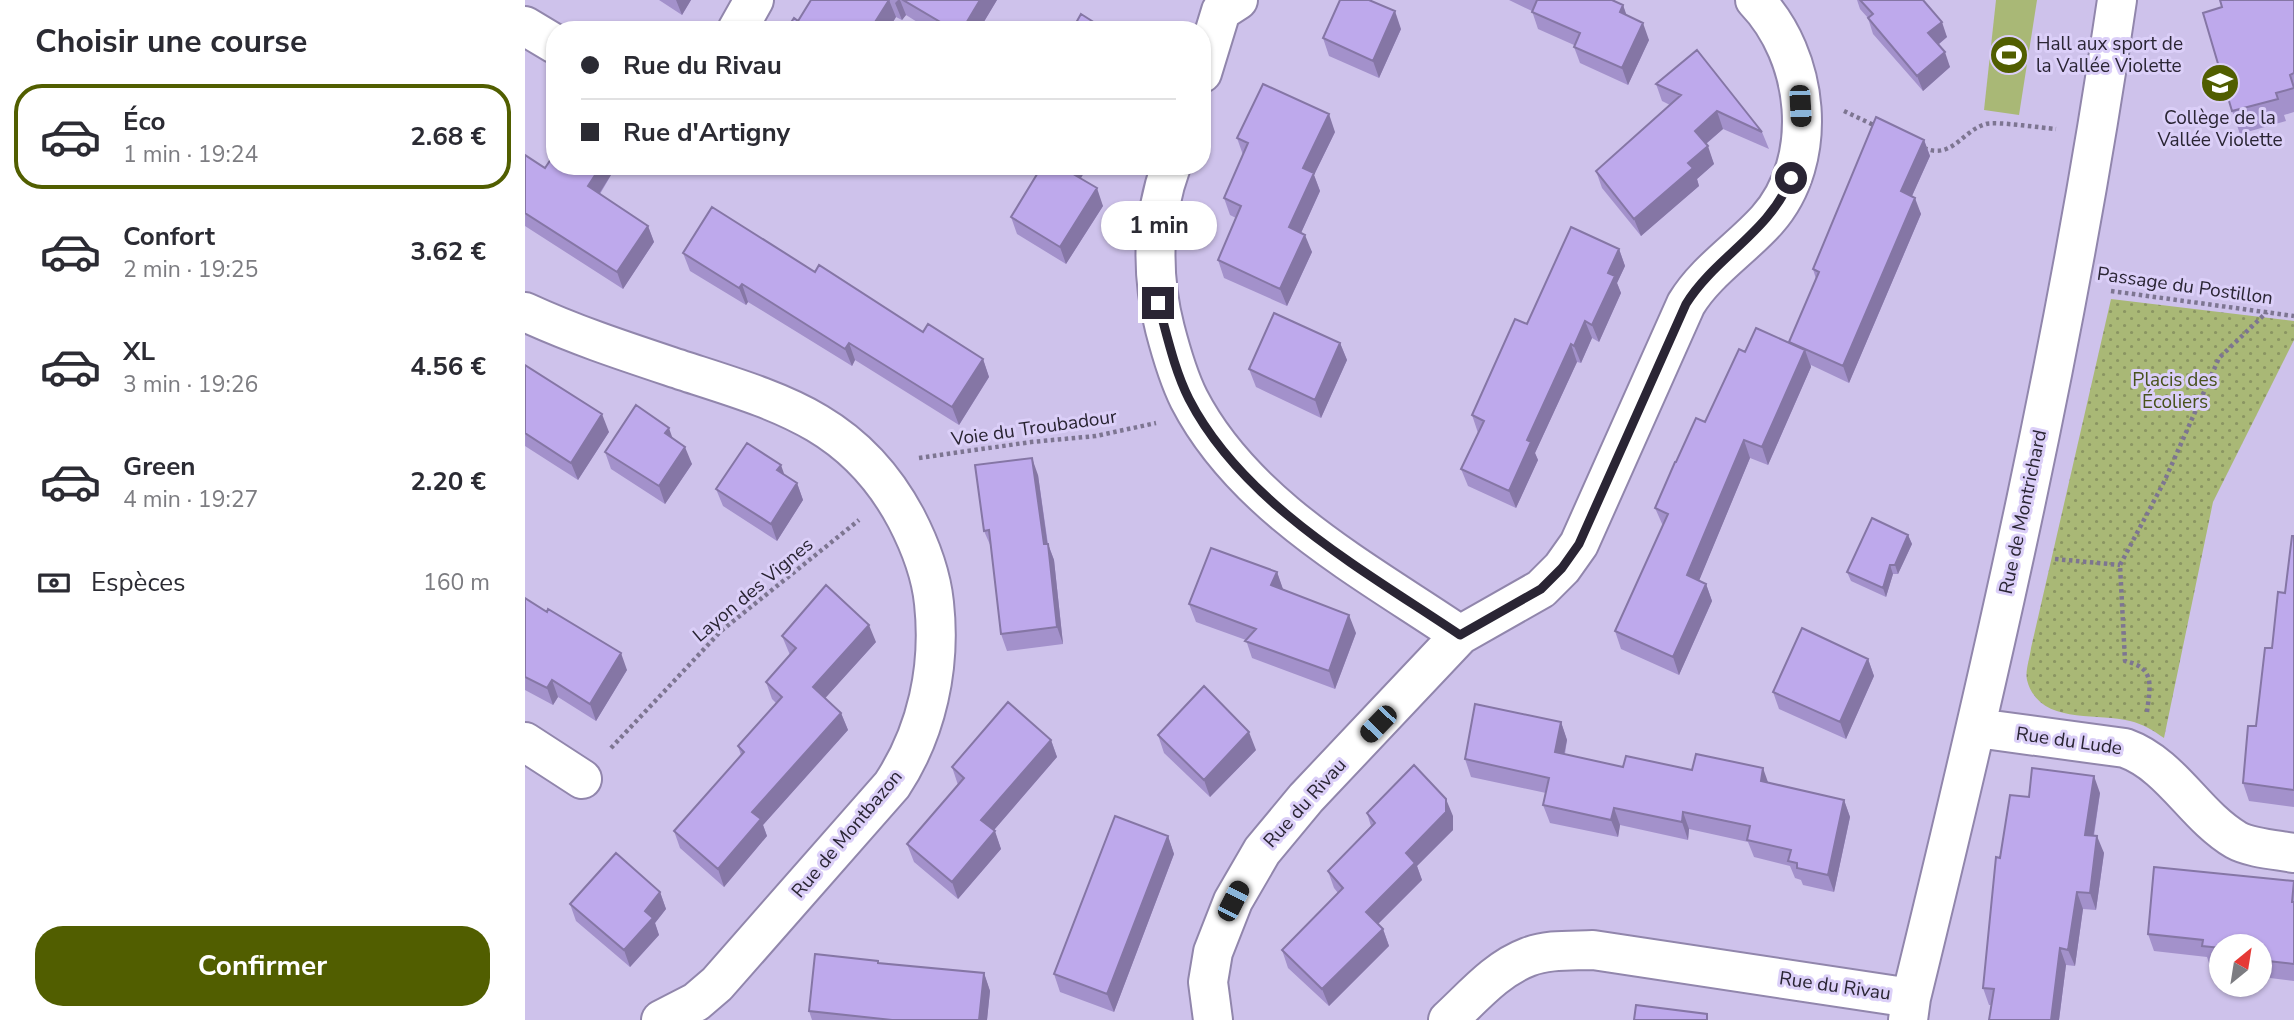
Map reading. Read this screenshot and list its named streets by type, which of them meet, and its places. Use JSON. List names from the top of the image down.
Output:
{
  "streets": {
    "street": [
      "Rue de Montrichard",
      "Rue du Lude",
      "Rue du Rivau",
      "Rue de Montbazon"
    ],
    "path": ["Passage du Postillon", "Voie du Troubadour", "Layon des Vignes"]
  },
  "crossings": [
    ["Passage du Postillon", "Rue de Montrichard"],
    ["Voie du Troubadour", "Layon des Vignes"],
    ["Voie du Troubadour", "Rue de Montbazon"],
    ["Rue de Montrichard", "Rue du Lude"],
    ["Rue de Montrichard", "Rue du Rivau"],
    ["Layon des Vignes", "Rue de Montbazon"]
  ],
  "parks": ["Placis des Écoliers"],
  "places": {
    "sports": ["Hall aux sport de la Vallée Violette"],
    "school or university": ["Collège de la Vallée Violette"]
  },
  "north": "top right",
  "page": {
    "heading": "Choisir une course",
    "banner": ["Rue du Rivau", "Rue d'Artigny"],
    "list": [
      {
        "name": "Éco",
        "note": "1 min · 19:24",
        "value": "2.68 €"
      },
      {
        "name": "Confort",
        "note": "2 min · 19:25",
        "value": "3.62 €"
      },
      {
        "name": "XL",
        "note": "3 min · 19:26",
        "value": "4.56 €"
      },
      {
        "name": "Green",
        "note": "4 min · 19:27",
        "value": "2.20 €"
      }
    ],
    "bubble": "1 min",
    "pay": ["Espèces", "160 m"],
    "buttons": "Confirmer"
  }
}
